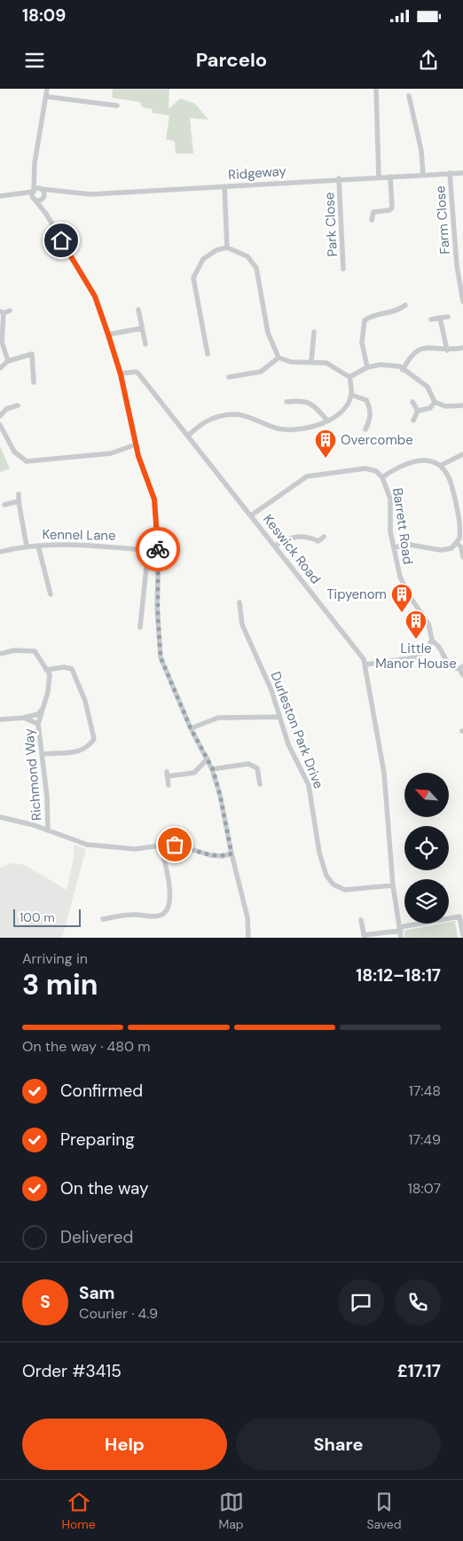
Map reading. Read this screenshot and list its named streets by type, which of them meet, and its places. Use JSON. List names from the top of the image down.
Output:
{
  "streets": {
    "street": [
      "Ridgeway",
      "Farm Close",
      "Park Close",
      "Barrett Road",
      "Kennel Lane",
      "Keswick Road",
      "Durleston Park Drive",
      "Richmond Way"
    ]
  },
  "crossings": [
    ["Ridgeway", "Farm Close"],
    ["Ridgeway", "Park Close"],
    ["Barrett Road", "Keswick Road"],
    ["Keswick Road", "Durleston Park Drive"]
  ],
  "places": {
    "building": ["Overcombe", "Tipyenom", "Little Manor House"]
  },
  "scale_bar": "100 m",
  "north": "top left",
  "page": {
    "status": "18:09",
    "header": "Parcelo",
    "scale": "100 m",
    "heading": ["3 min", "Arriving in", "18:12–18:17"],
    "panel": [
      "Sam",
      "Courier · 4.9",
      "Order #3415",
      "£17.17"
    ],
    "bar": "On the way · 480 m",
    "list": [
      ["Confirmed", "17:48"],
      ["Preparing", "17:49"],
      ["On the way", "18:07"],
      "Delivered"
    ],
    "round": "S",
    "buttons": ["Help", "Share"],
    "tabs": ["Home", "Map", "Saved"]
  }
}
